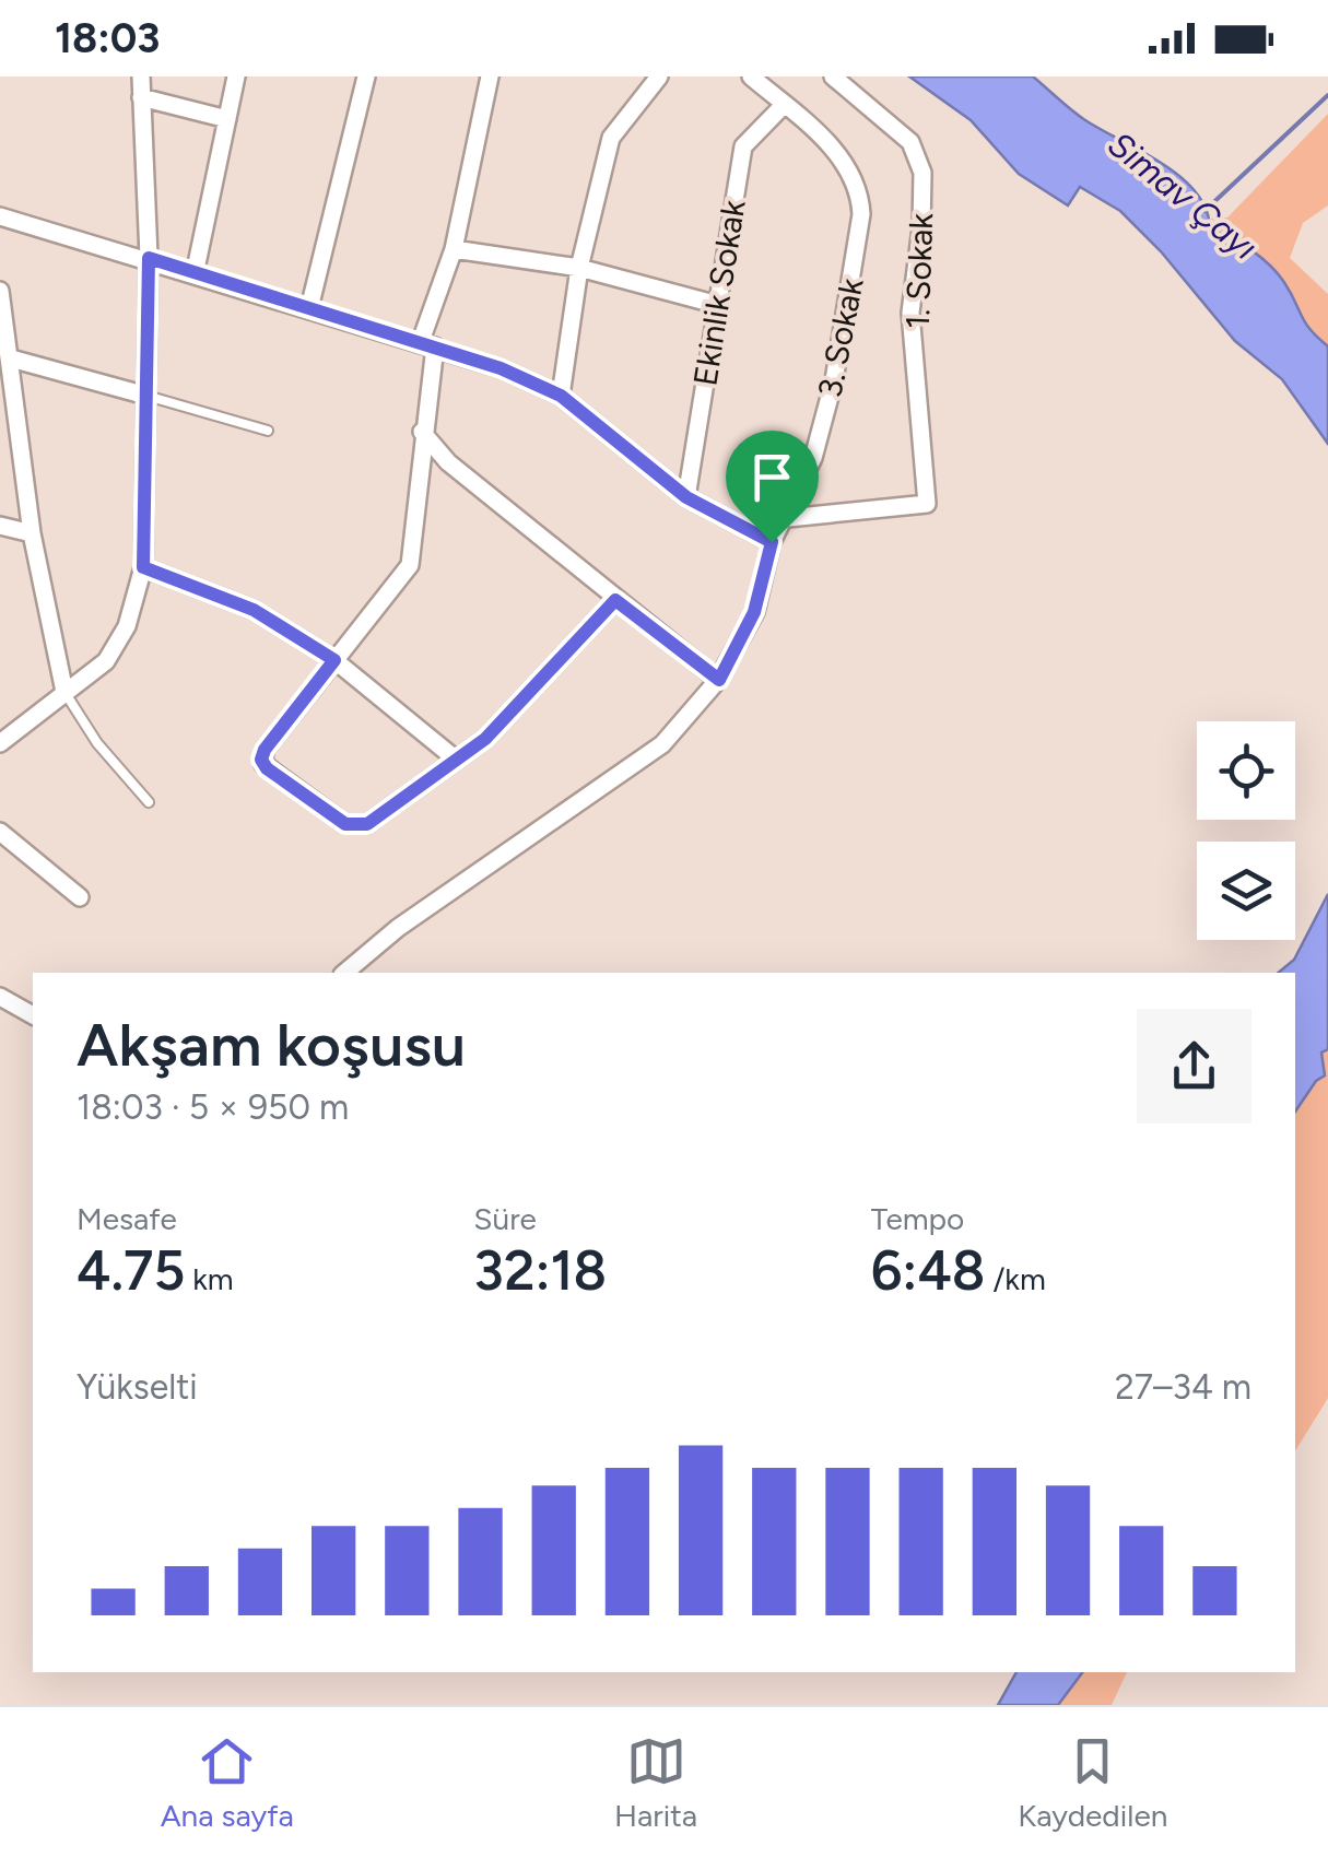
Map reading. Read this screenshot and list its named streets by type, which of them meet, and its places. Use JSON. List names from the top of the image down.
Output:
{
  "streets": {
    "street": ["1. Sokak", "Ekinlik Sokak", "3. Sokak"]
  },
  "crossings": [
    ["1. Sokak", "3. Sokak"],
    ["Ekinlik Sokak", "3. Sokak"]
  ],
  "water": ["Simav Çayı"],
  "page": {
    "status": "18:03",
    "heading": ["Akşam koşusu", "18:03 · 5 × 950 m"],
    "stats": [
      ["Mesafe", "4.75 km"],
      ["Süre", "32:18"],
      ["Tempo", "6:48 /km"]
    ],
    "chart": ["Yükselti", "27–34 m"],
    "tabs": ["Ana sayfa", "Harita", "Kaydedilen"]
  }
}
